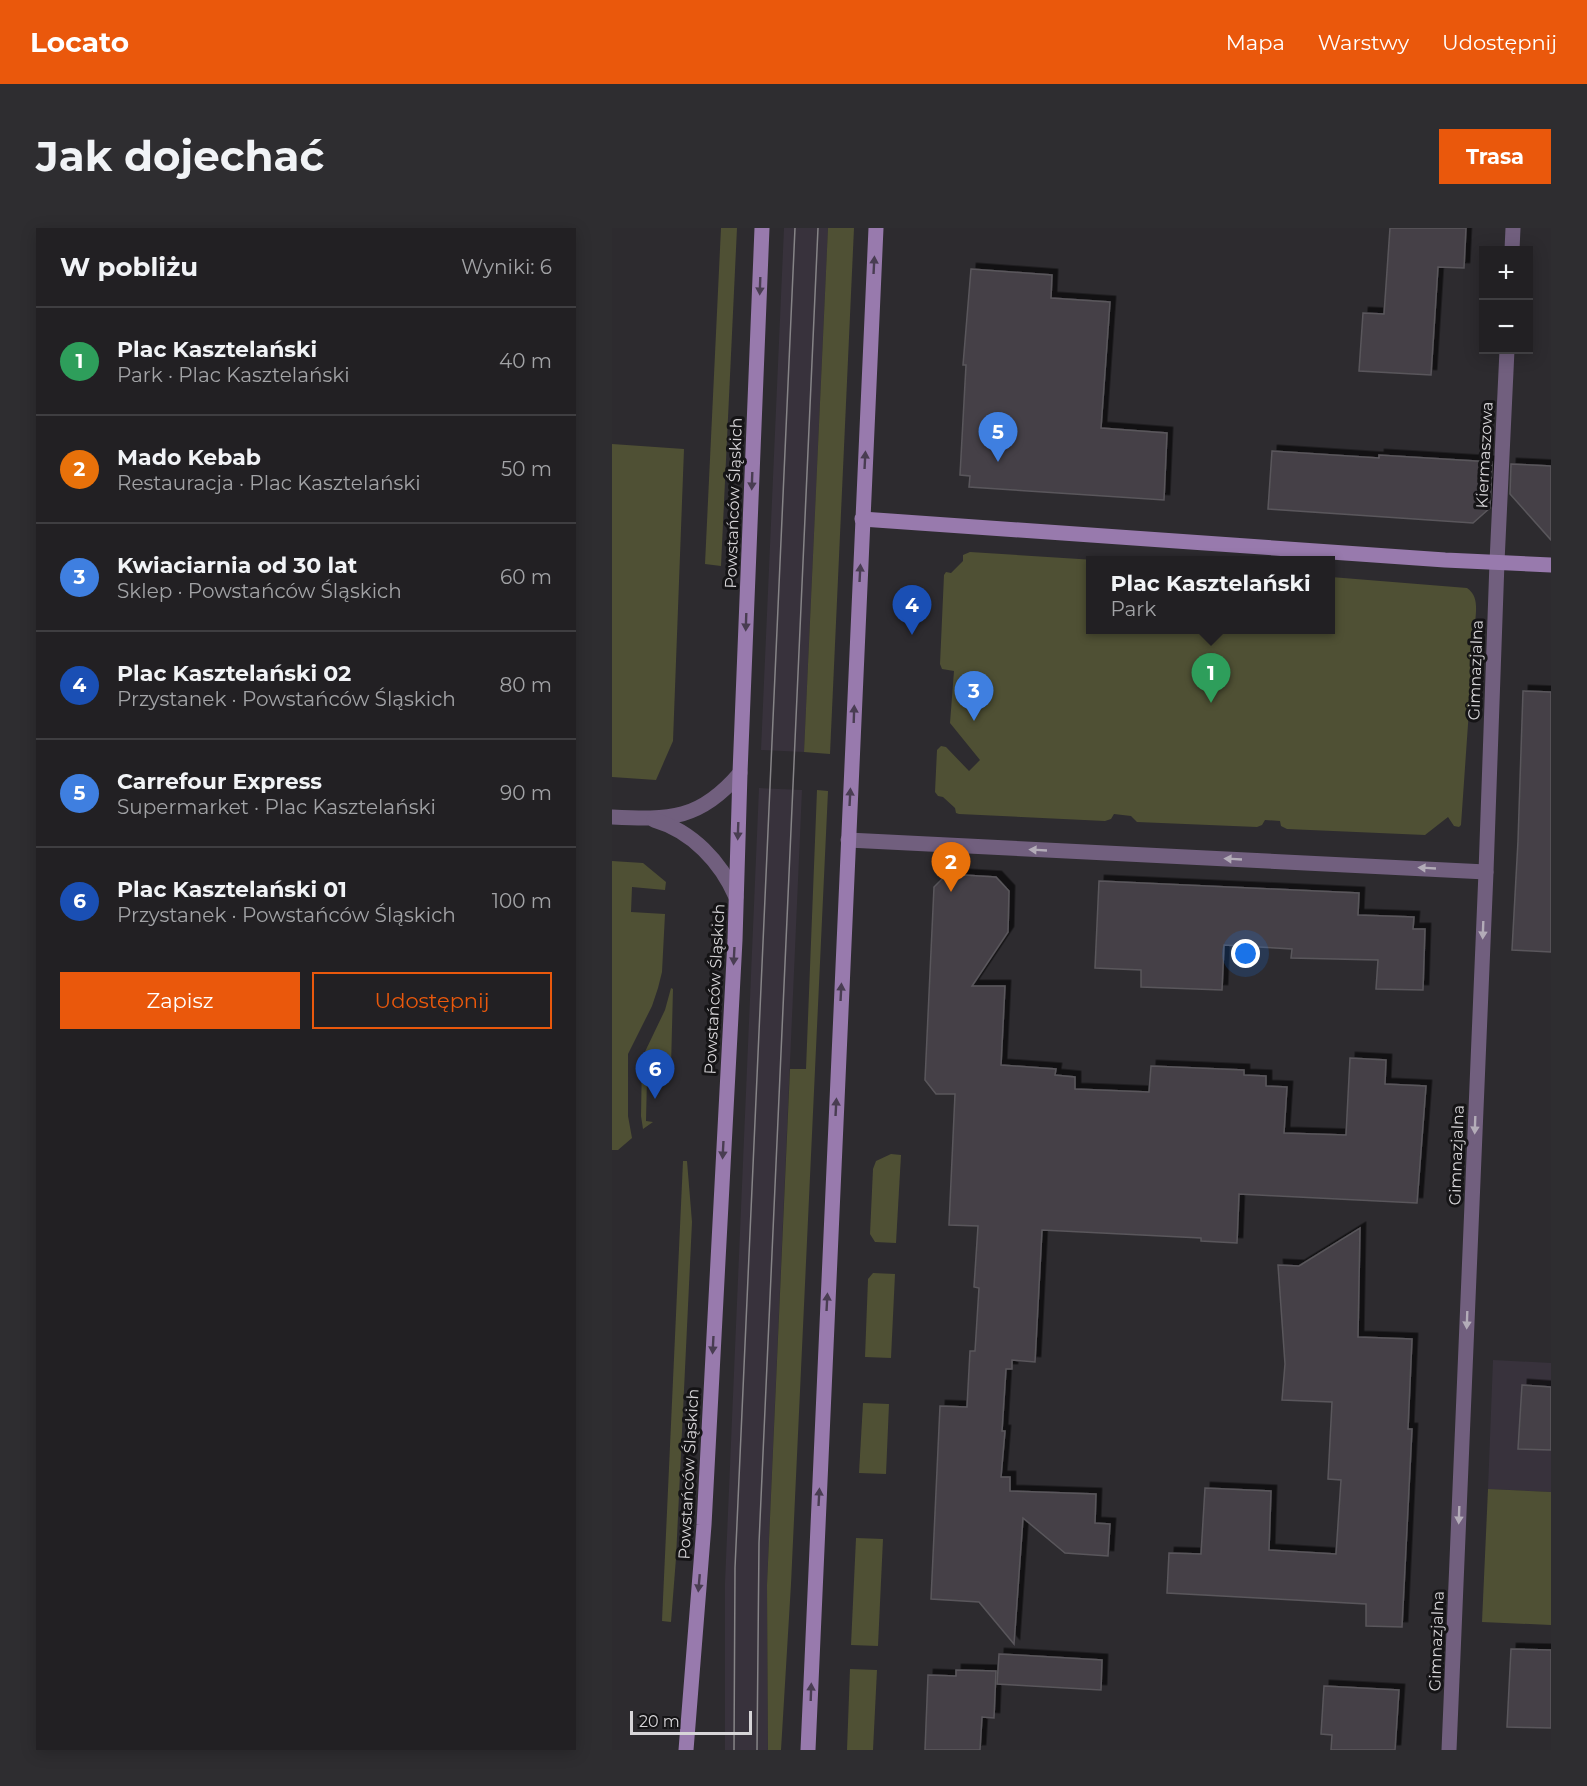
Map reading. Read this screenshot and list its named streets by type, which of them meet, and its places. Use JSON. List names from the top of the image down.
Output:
{
  "streets": {
    "main road": ["Powstańców Śląskich"],
    "street": ["Kiermaszowa", "Gimnazjalna"]
  },
  "crossings": [
    ["Kiermaszowa", "Gimnazjalna"]
  ],
  "one_way": ["Gimnazjalna"],
  "scale_bar": "20 m",
  "page": {
    "header": "Locato",
    "nav": ["Mapa", "Warstwy", "Udostępnij"],
    "buttons": [
      "Trasa",
      ["Zapisz", "Udostępnij"]
    ],
    "title": "Jak dojechać",
    "heading": ["W pobliżu", "Wyniki: 6"],
    "map_buttons": ["+", "−"],
    "list": [
      {
        "mark": "1",
        "name": "Plac Kasztelański",
        "note": "Park · Plac Kasztelański",
        "value": "40 m"
      },
      {
        "mark": "2",
        "name": "Mado Kebab",
        "note": "Restauracja · Plac Kasztelański",
        "value": "50 m"
      },
      {
        "mark": "3",
        "name": "Kwiaciarnia od 30 lat",
        "note": "Sklep · Powstańców Śląskich",
        "value": "60 m"
      },
      {
        "mark": "4",
        "name": "Plac Kasztelański 02",
        "note": "Przystanek · Powstańców Śląskich",
        "value": "80 m"
      },
      {
        "mark": "5",
        "name": "Carrefour Express",
        "note": "Supermarket · Plac Kasztelański",
        "value": "90 m"
      },
      {
        "mark": "6",
        "name": "Plac Kasztelański 01",
        "note": "Przystanek · Powstańców Śląskich",
        "value": "100 m"
      }
    ],
    "pins": [
      "5",
      "4",
      "1",
      "3",
      "2",
      "6"
    ],
    "popup": ["Plac Kasztelański", "Park"],
    "scale": "20 m"
  }
}
